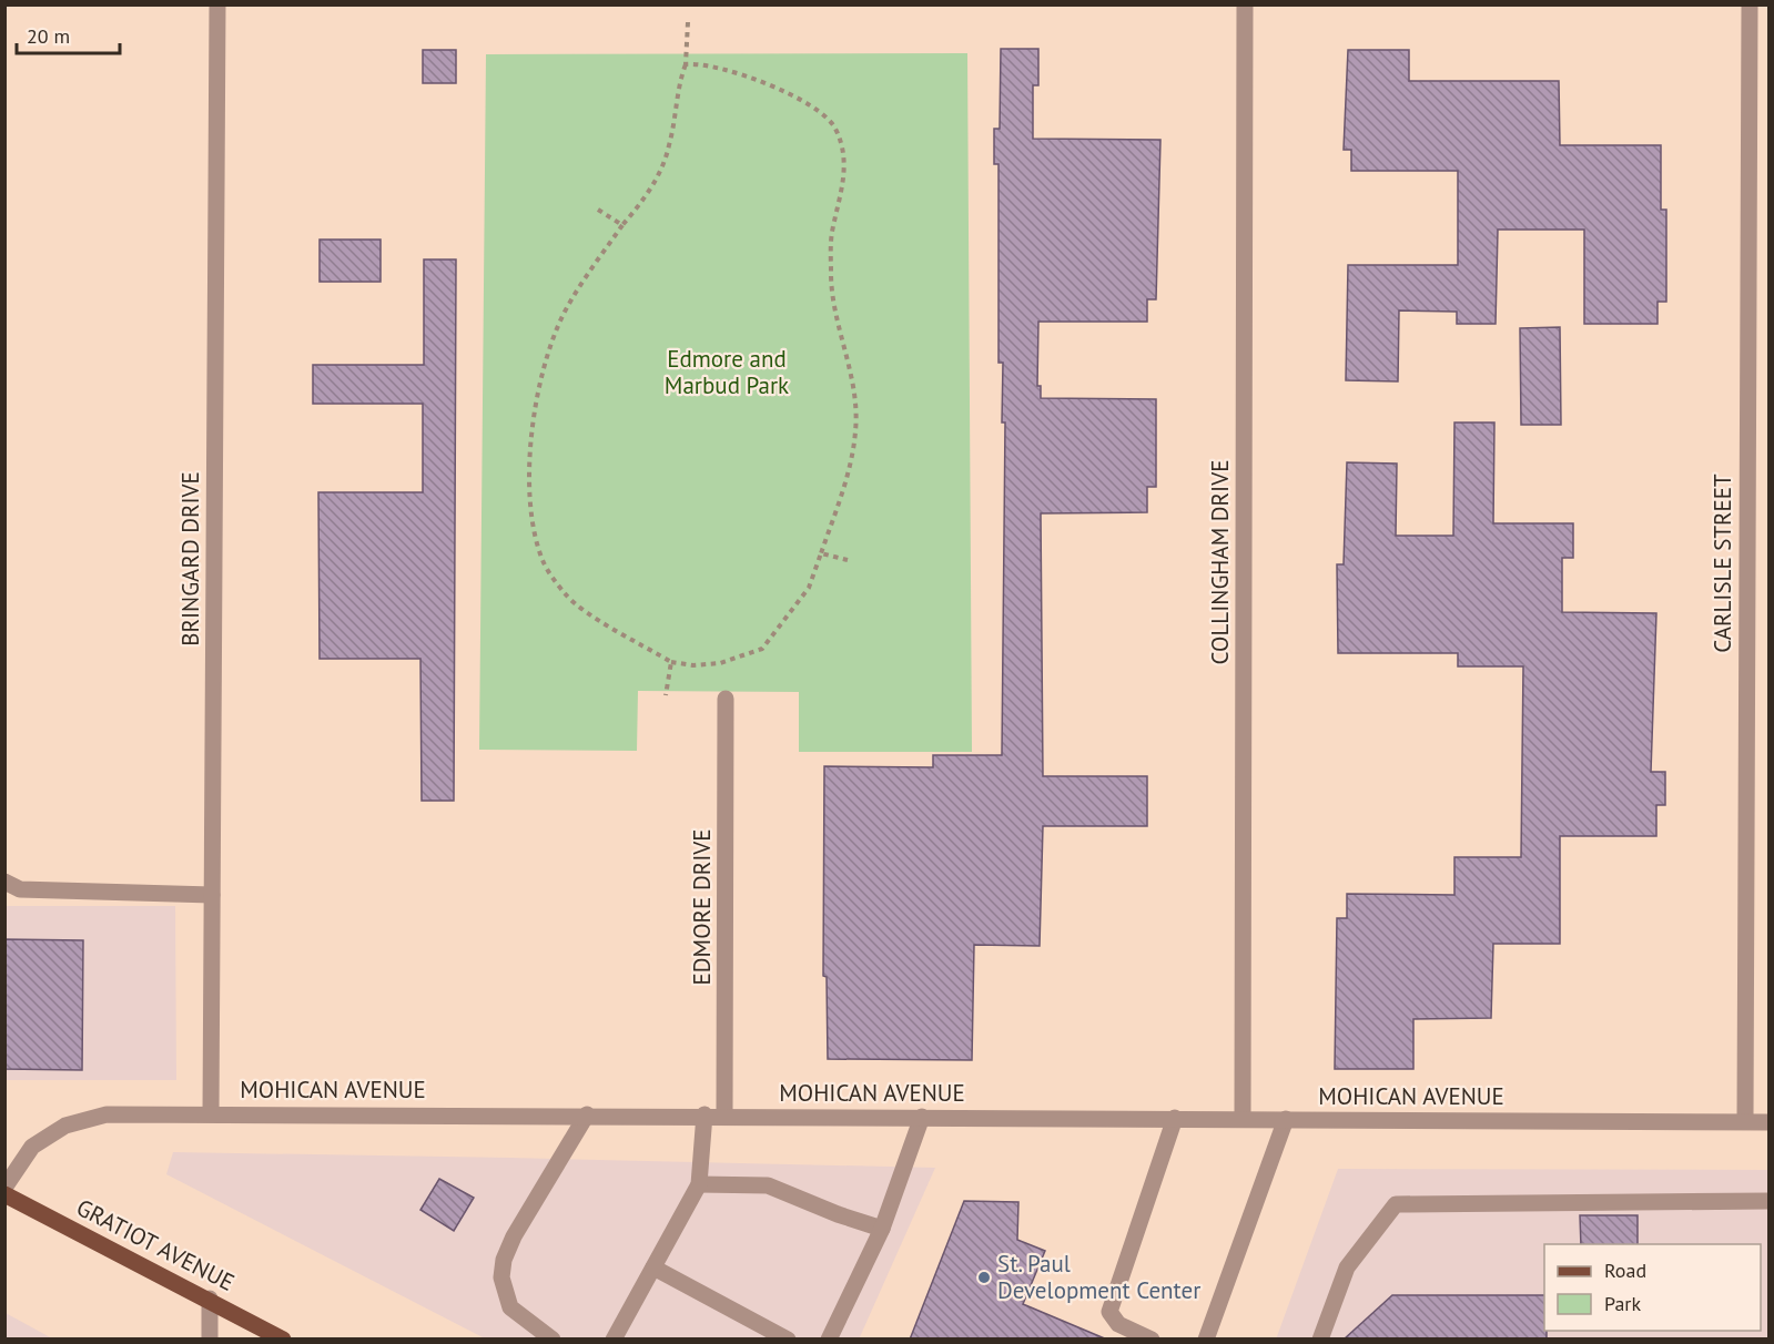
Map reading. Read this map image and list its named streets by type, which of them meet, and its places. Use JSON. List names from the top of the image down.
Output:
{
  "streets": {
    "main road": ["GRATIOT AVENUE"],
    "street": [
      "BRINGARD DRIVE",
      "COLLINGHAM DRIVE",
      "CARLISLE STREET",
      "EDMORE DRIVE",
      "MOHICAN AVENUE"
    ]
  },
  "crossings": [
    ["BRINGARD DRIVE", "MOHICAN AVENUE"],
    ["COLLINGHAM DRIVE", "MOHICAN AVENUE"],
    ["CARLISLE STREET", "MOHICAN AVENUE"],
    ["EDMORE DRIVE", "MOHICAN AVENUE"]
  ],
  "parks": ["Edmore and Marbud Park"],
  "places": ["St. Paul Development Center"],
  "legend": ["Road", "Park"],
  "scale_bar": "20 m"
}
